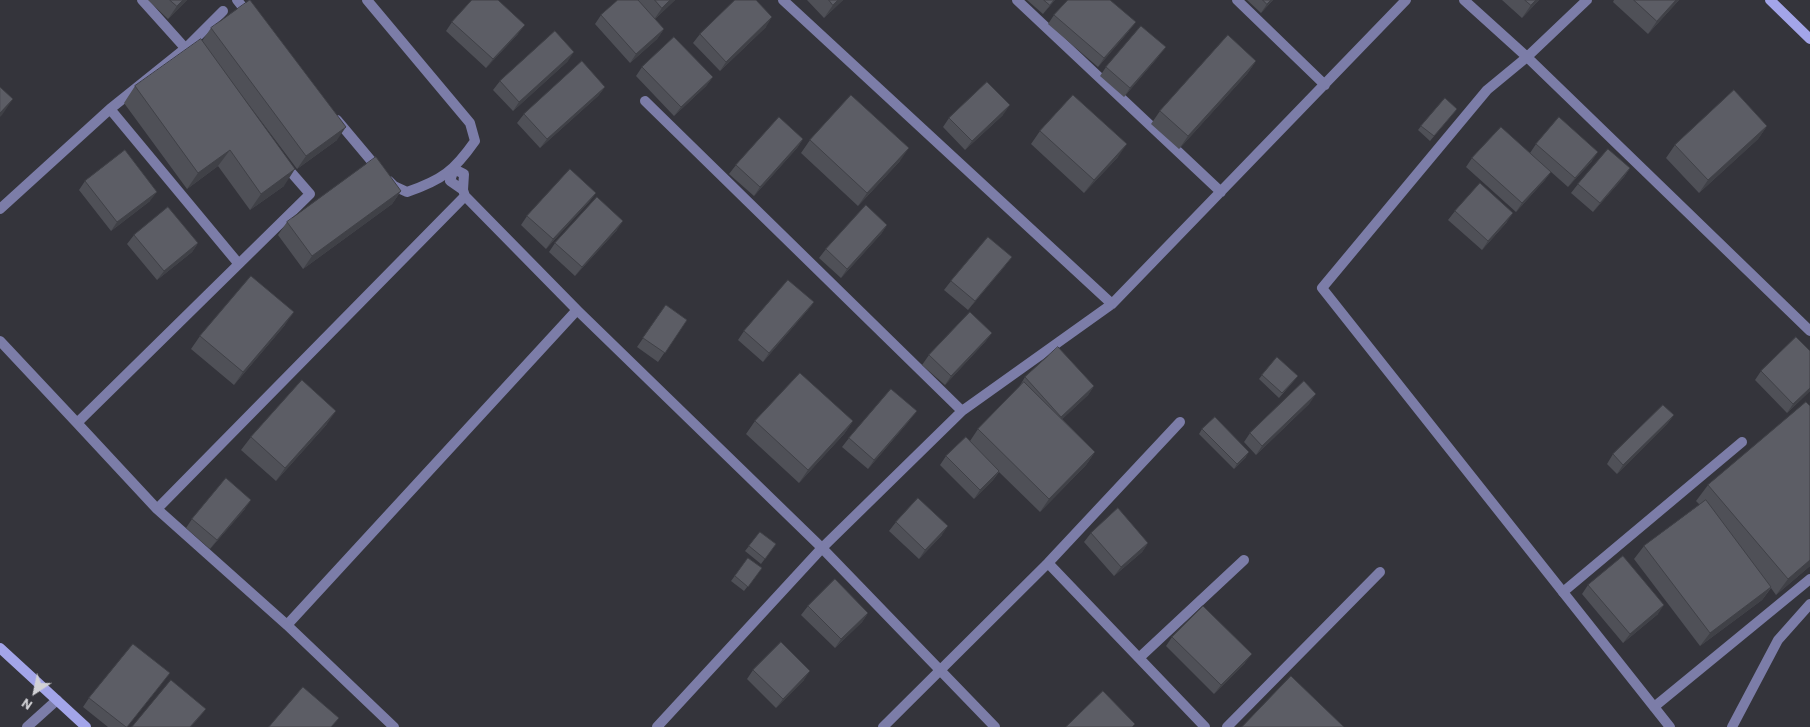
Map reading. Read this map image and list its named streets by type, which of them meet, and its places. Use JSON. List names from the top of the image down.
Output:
{
  "north": "bottom left"
}
